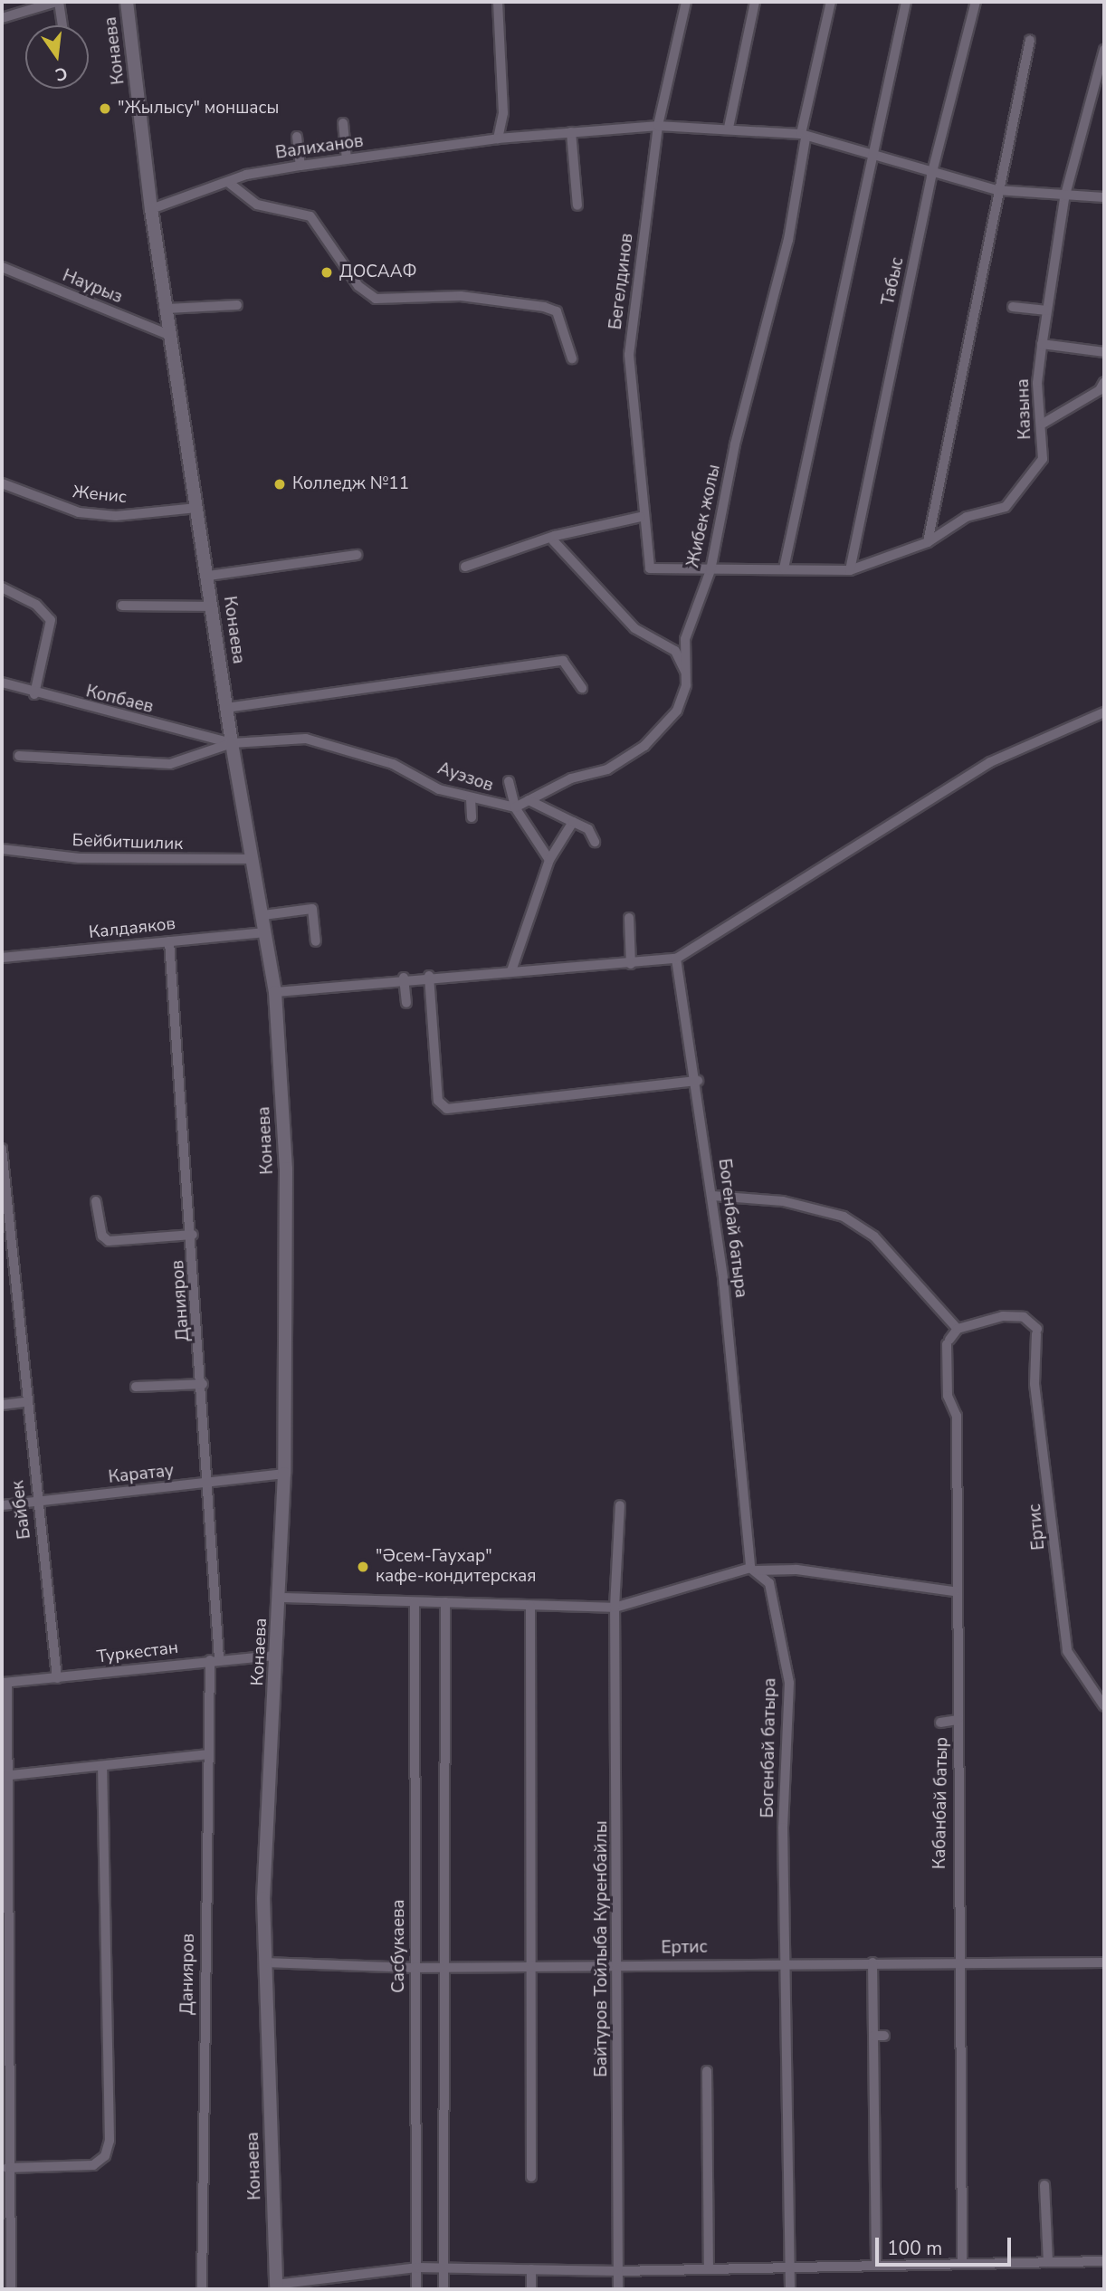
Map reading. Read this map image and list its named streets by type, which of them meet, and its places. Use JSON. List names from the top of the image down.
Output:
{
  "streets": {
    "main road": ["Конаева"],
    "street": [
      "Валиханов",
      "Бегелдинов",
      "Табыс",
      "Наурыз",
      "Казына",
      "Женис",
      "Жибек жолы",
      "Копбаев",
      "Ауэзов",
      "Бейбитшилик",
      "Калдаяков",
      "Богенбай батыра",
      "Данияров",
      "Каратау",
      "Байбек",
      "Ертис",
      "Туркестан",
      "Кабанбай батыр",
      "Сасбукаева",
      "Байтуров Тойлыба Куренбайлы"
    ]
  },
  "crossings": [
    ["Конаева", "Валиханов"],
    ["Конаева", "Наурыз"],
    ["Конаева", "Женис"],
    ["Конаева", "Копбаев"],
    ["Конаева", "Ауэзов"],
    ["Конаева", "Бейбитшилик"],
    ["Конаева", "Калдаяков"],
    ["Конаева", "Каратау"],
    ["Конаева", "Ертис"],
    ["Конаева", "Туркестан"],
    ["Валиханов", "Бегелдинов"],
    ["Валиханов", "Табыс"],
    ["Валиханов", "Казына"],
    ["Валиханов", "Жибек жолы"],
    ["Бегелдинов", "Казына"],
    ["Табыс", "Казына"],
    ["Казына", "Жибек жолы"],
    ["Жибек жолы", "Ауэзов"],
    ["Копбаев", "Ауэзов"],
    ["Калдаяков", "Данияров"],
    ["Богенбай батыра", "Ертис"],
    ["Данияров", "Каратау"],
    ["Данияров", "Туркестан"],
    ["Каратау", "Байбек"],
    ["Байбек", "Туркестан"],
    ["Ертис", "Кабанбай батыр"],
    ["Ертис", "Сасбукаева"],
    ["Ертис", "Байтуров Тойлыба Куренбайлы"]
  ],
  "places": [
    "\"Жылысу\" моншасы",
    "ДОСААФ",
    "Колледж №11",
    "\"Әсем-Гаухар\" кафе-кондитерская"
  ],
  "scale_bar": "100 m",
  "north": "bottom"
}
